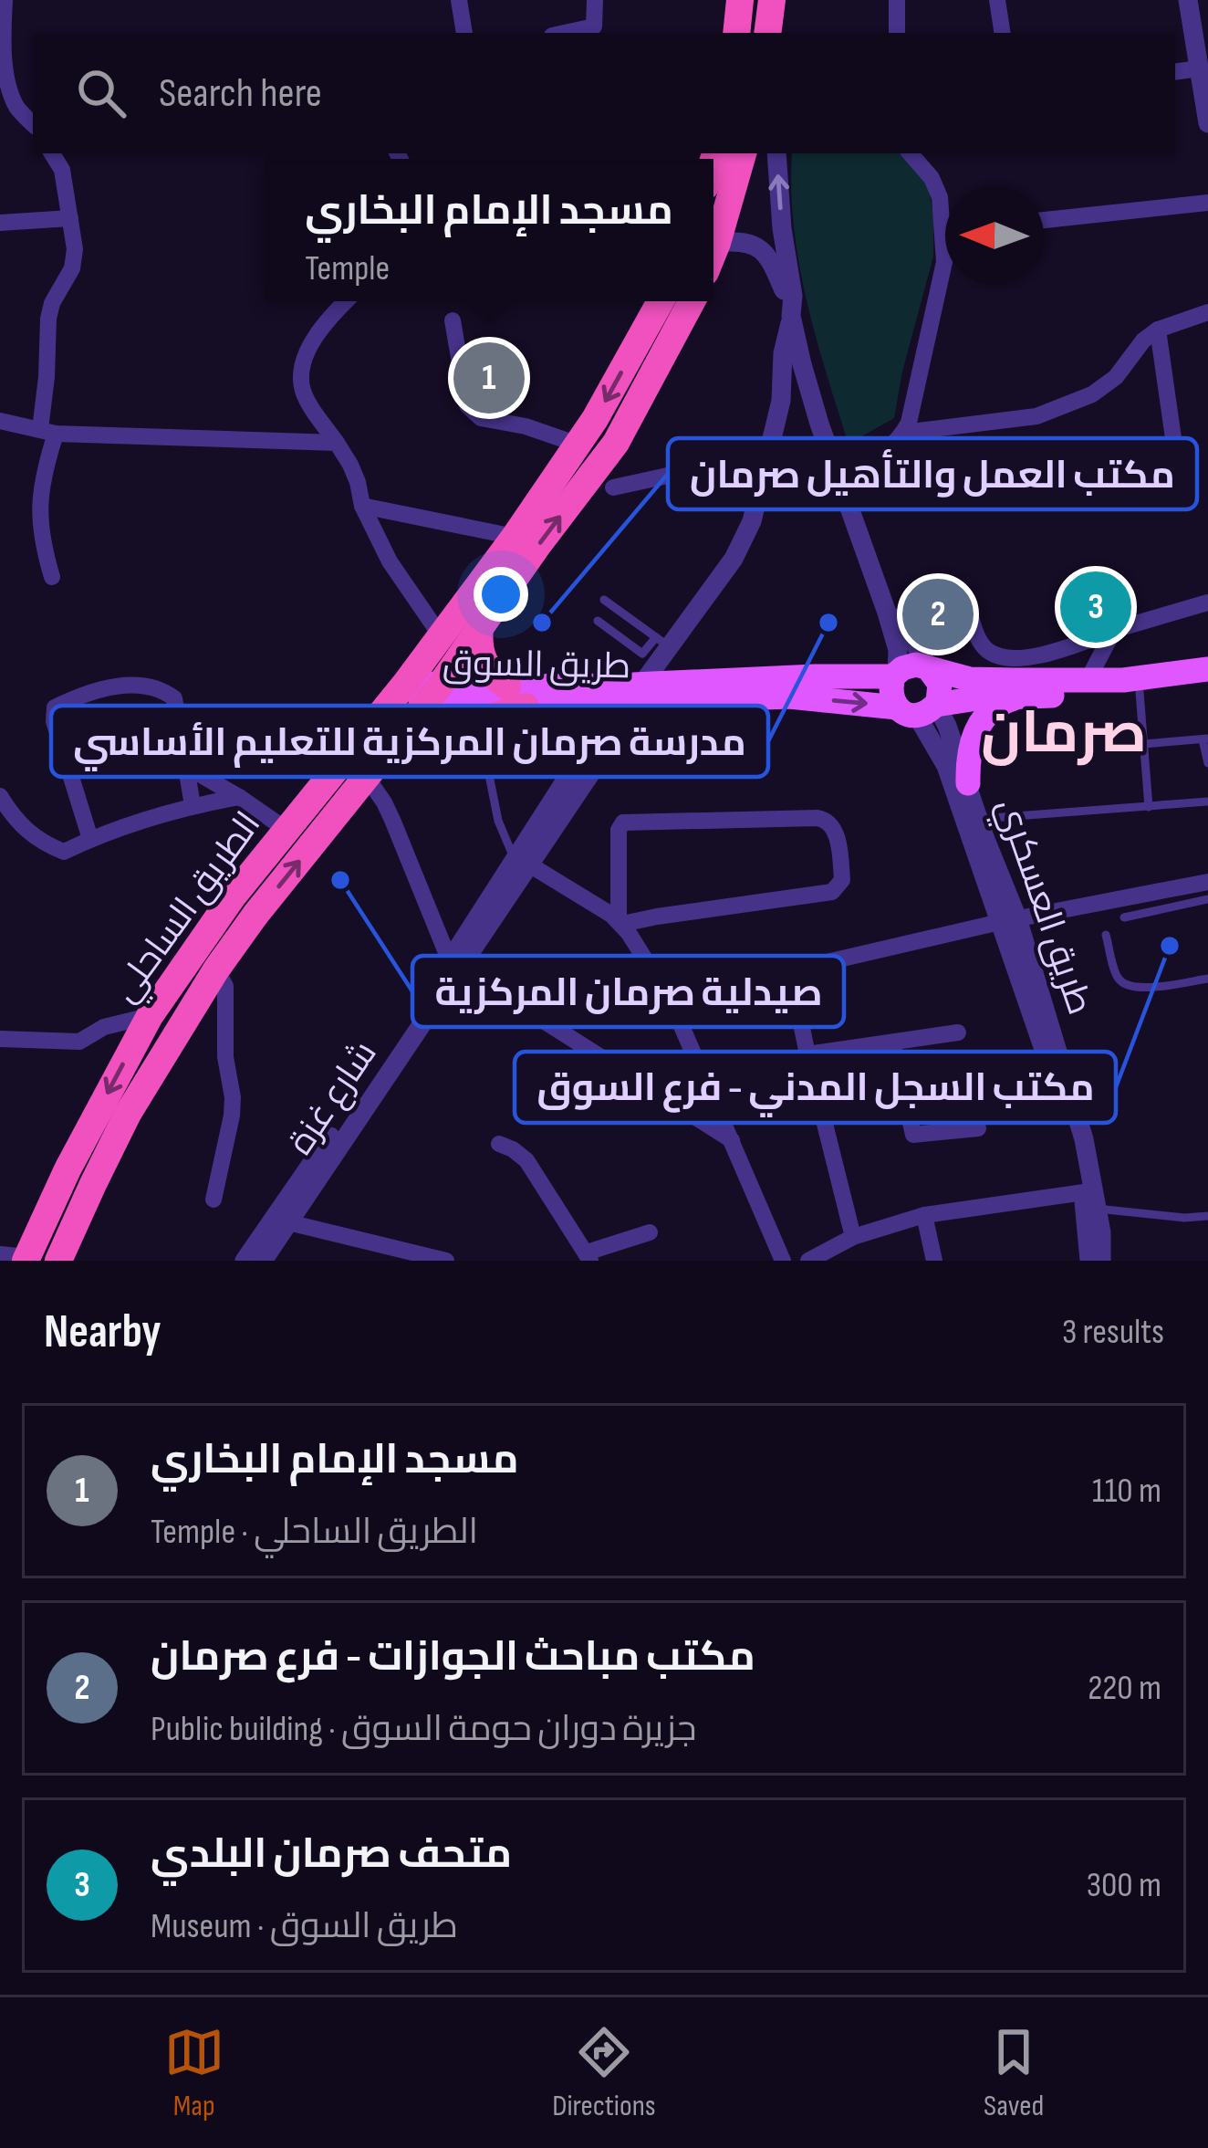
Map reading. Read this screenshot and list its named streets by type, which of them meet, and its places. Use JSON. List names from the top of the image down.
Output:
{
  "streets": {
    "highway": ["الطريق الساحلي"],
    "main road": ["طريق السوق"],
    "street": ["طريق العسكري", "شارع غزة"]
  },
  "crossings": [
    ["طريق السوق", "طريق العسكري"],
    ["طريق السوق", "الطريق الساحلي"],
    ["طريق السوق", "شارع غزة"]
  ],
  "districts": ["صرمان"],
  "places": [
    "مكتب العمل والتأهيل صرمان",
    "مدرسة صرمان المركزية للتعليم الأساسي",
    "صيدلية صرمان المركزية",
    "مكتب السجل المدني - فرع السوق"
  ],
  "north": "left",
  "page": {
    "search": "Search here",
    "popup": ["مسجد الإمام البخاري", "Temple"],
    "pins": ["1", "3", "2"],
    "heading": ["Nearby", "3 results"],
    "list": [
      {
        "mark": "1",
        "name": "مسجد الإمام البخاري",
        "note": "Temple · الطريق الساحلي",
        "value": "110 m"
      },
      {
        "mark": "2",
        "name": "مكتب مباحث الجوازات - فرع صرمان",
        "note": "Public building · جزيرة دوران حومة السوق",
        "value": "220 m"
      },
      {
        "mark": "3",
        "name": "متحف صرمان البلدي",
        "note": "Museum · طريق السوق",
        "value": "300 m"
      }
    ],
    "nav": ["Map", "Directions", "Saved"]
  }
}
